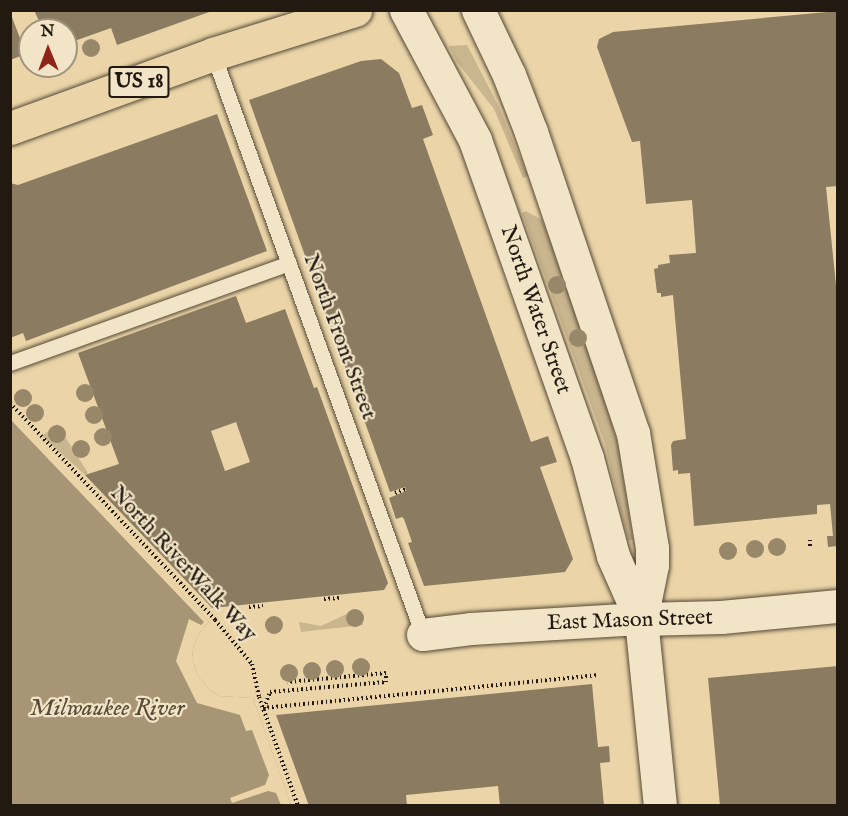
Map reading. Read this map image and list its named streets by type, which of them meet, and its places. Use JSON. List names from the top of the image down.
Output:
{
  "streets": {
    "main road": ["US 18", "North Water Street", "East Mason Street"],
    "lane": ["North Front Street"],
    "path": ["North RiverWalk Way"]
  },
  "crossings": [
    ["US 18", "North Front Street"],
    ["North Water Street", "East Mason Street"],
    ["North Front Street", "East Mason Street"]
  ],
  "water": ["Milwaukee River"],
  "north": "top"
}
